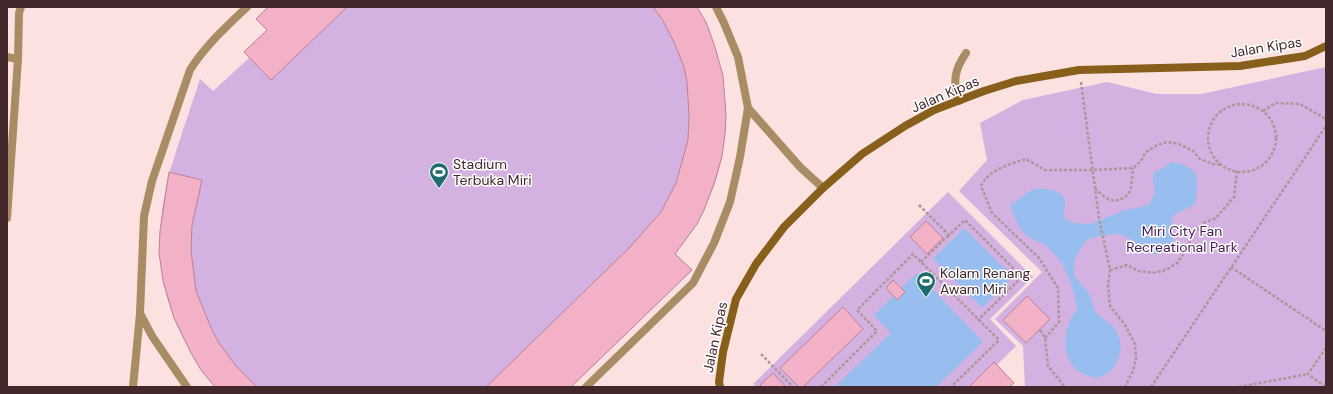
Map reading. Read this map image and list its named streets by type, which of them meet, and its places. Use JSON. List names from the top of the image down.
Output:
{
  "streets": {
    "main road": ["Jalan Kipas"]
  },
  "parks": ["Miri City Fan Recreational Park"],
  "places": {
    "sports": ["Stadium Terbuka Miri", "Kolam Renang Awam Miri"]
  }
}
